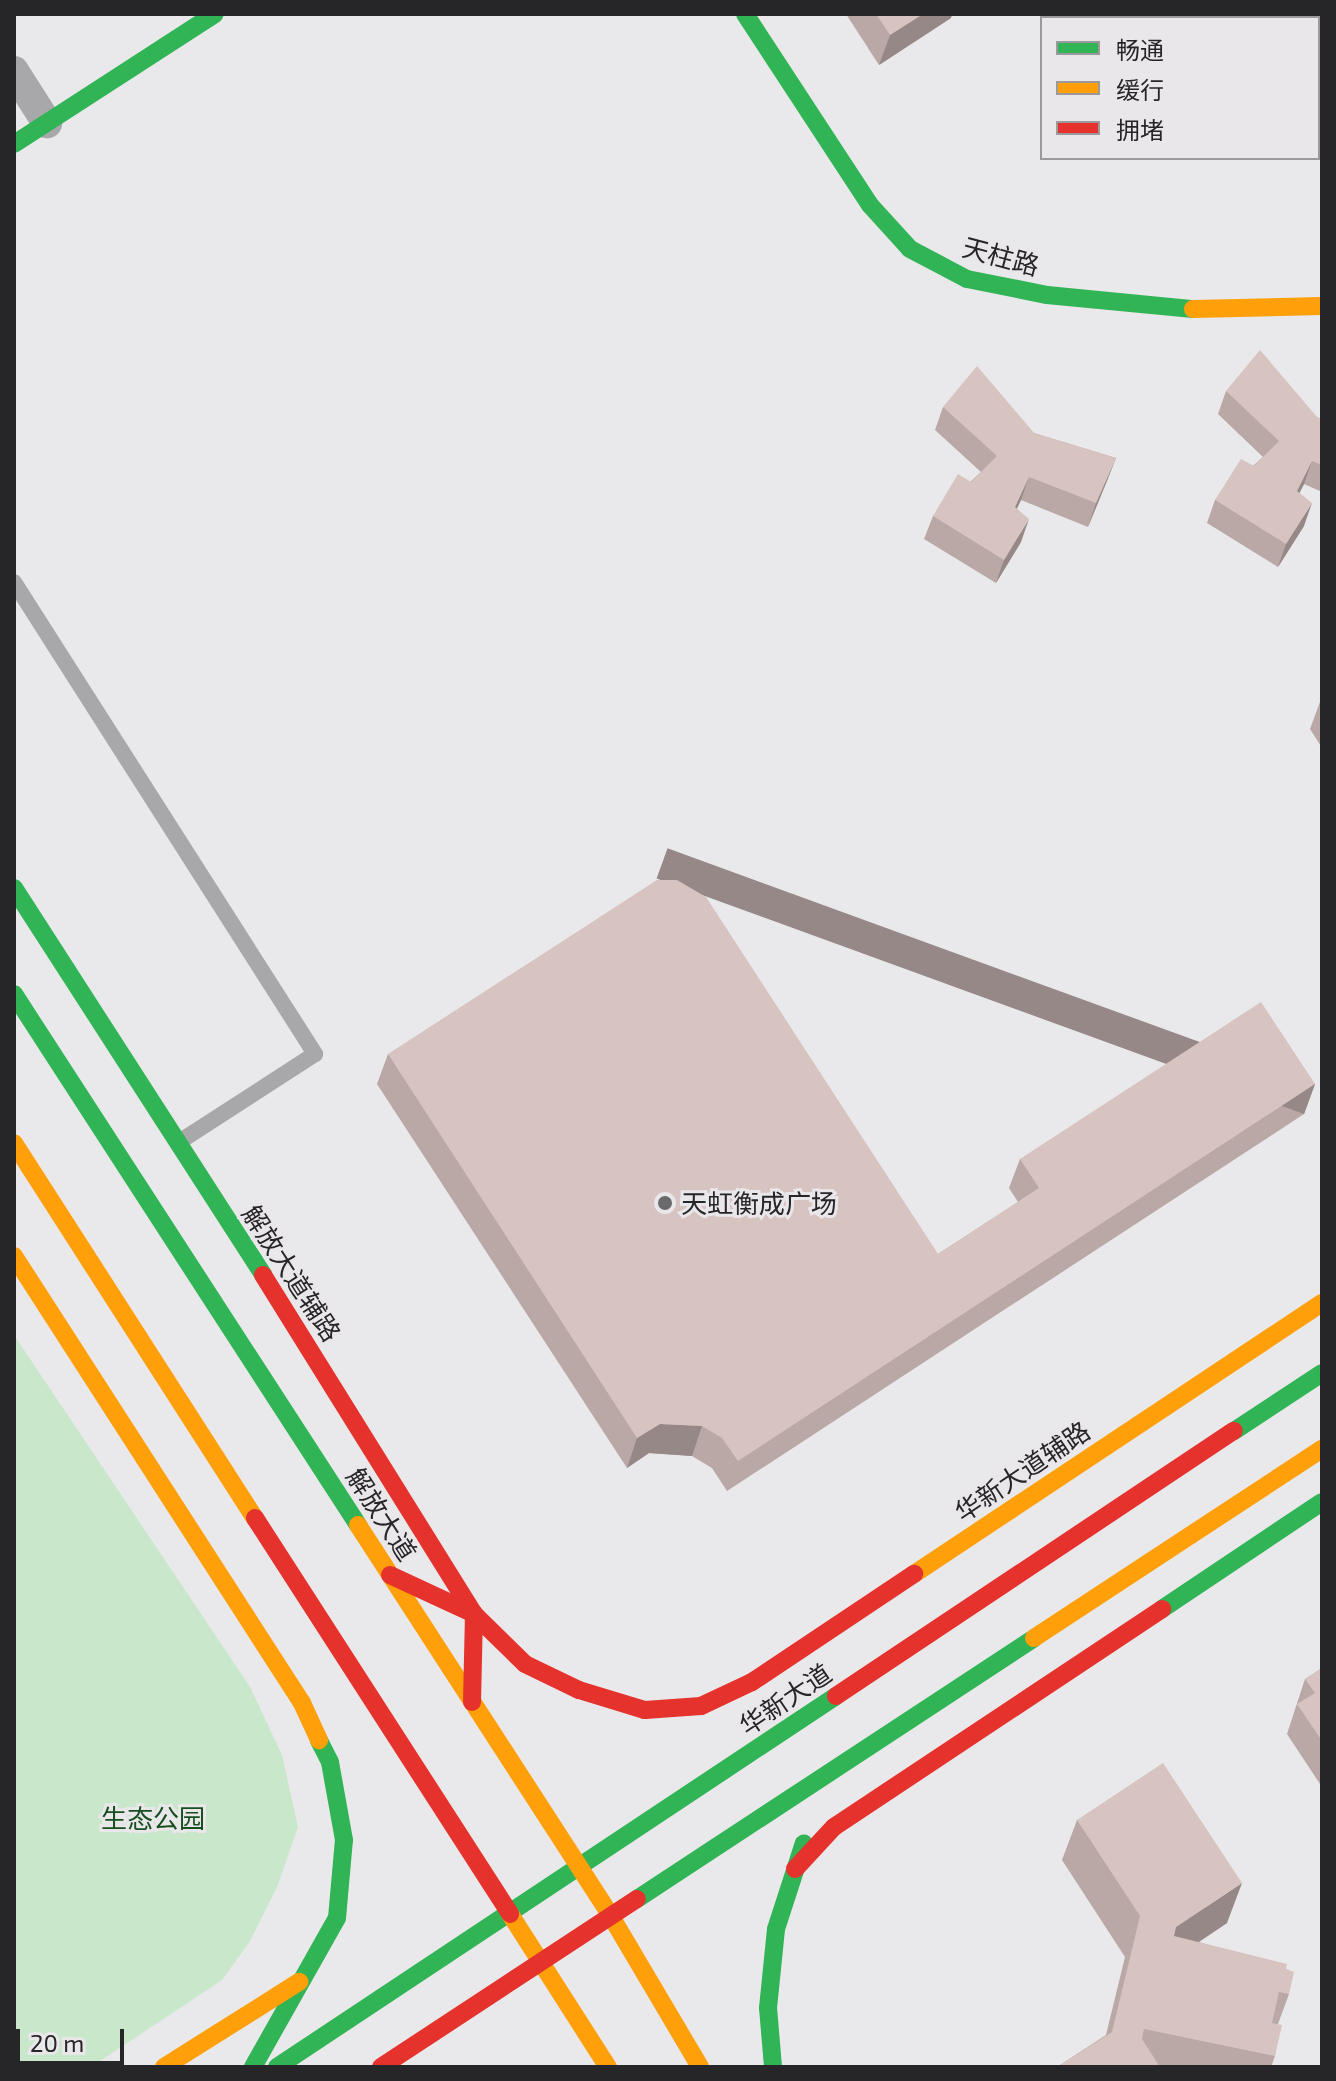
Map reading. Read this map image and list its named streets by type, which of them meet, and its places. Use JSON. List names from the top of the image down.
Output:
{
  "streets": {
    "main road": [
      "天柱路",
      "解放大道辅路",
      "华新大道辅路",
      "解放大道",
      "华新大道"
    ]
  },
  "crossings": [
    ["解放大道辅路", "华新大道辅路"],
    ["解放大道", "华新大道"]
  ],
  "parks": ["生态公园"],
  "places": ["天虹衡成广场"],
  "legend": ["畅通", "缓行", "拥堵"],
  "scale_bar": "20 m"
}
